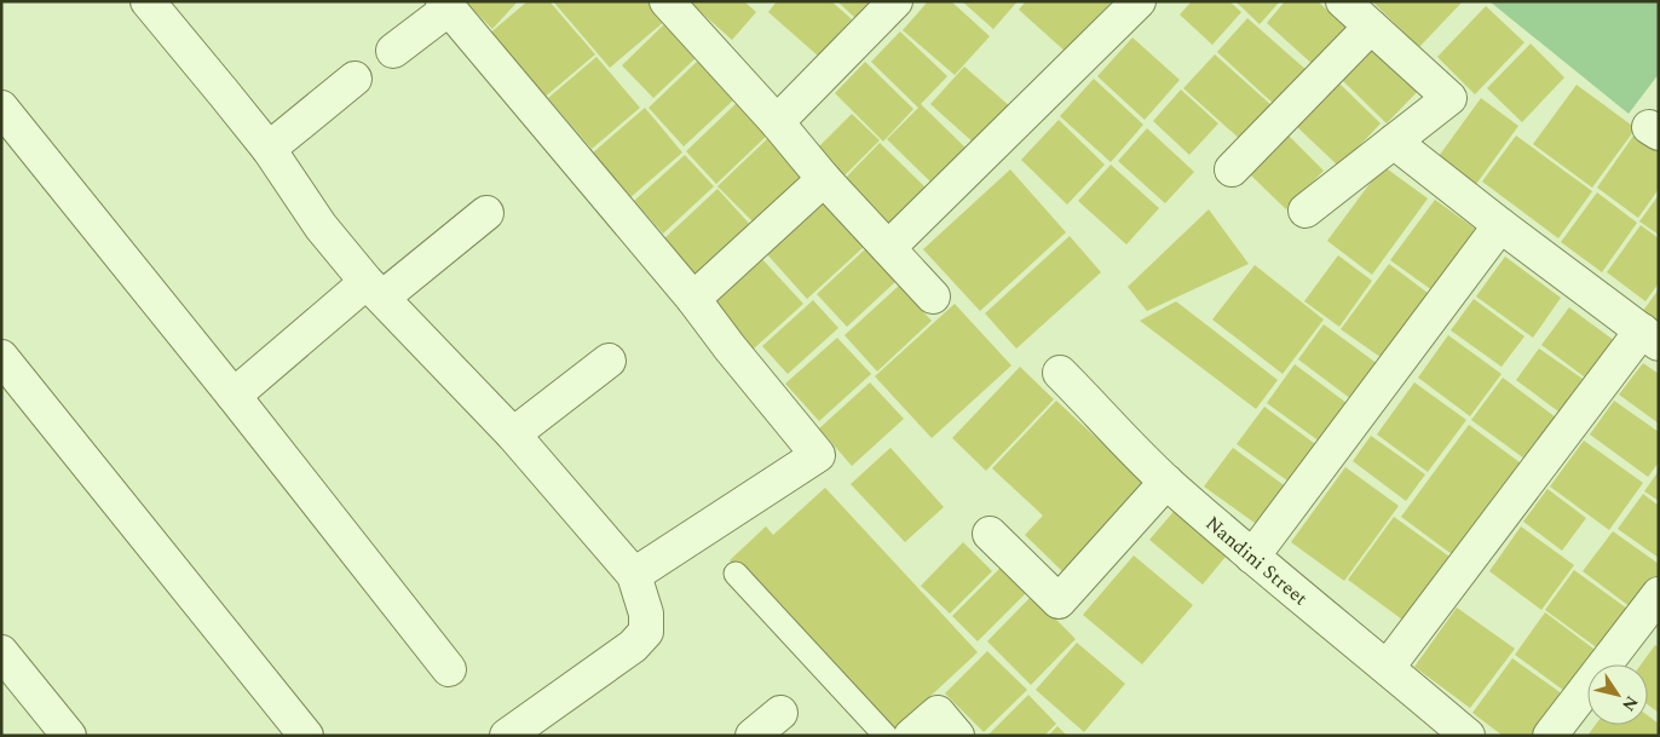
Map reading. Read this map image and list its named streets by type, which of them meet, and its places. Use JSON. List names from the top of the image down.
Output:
{
  "streets": {
    "street": ["Nandini Street"]
  },
  "north": "bottom right"
}
